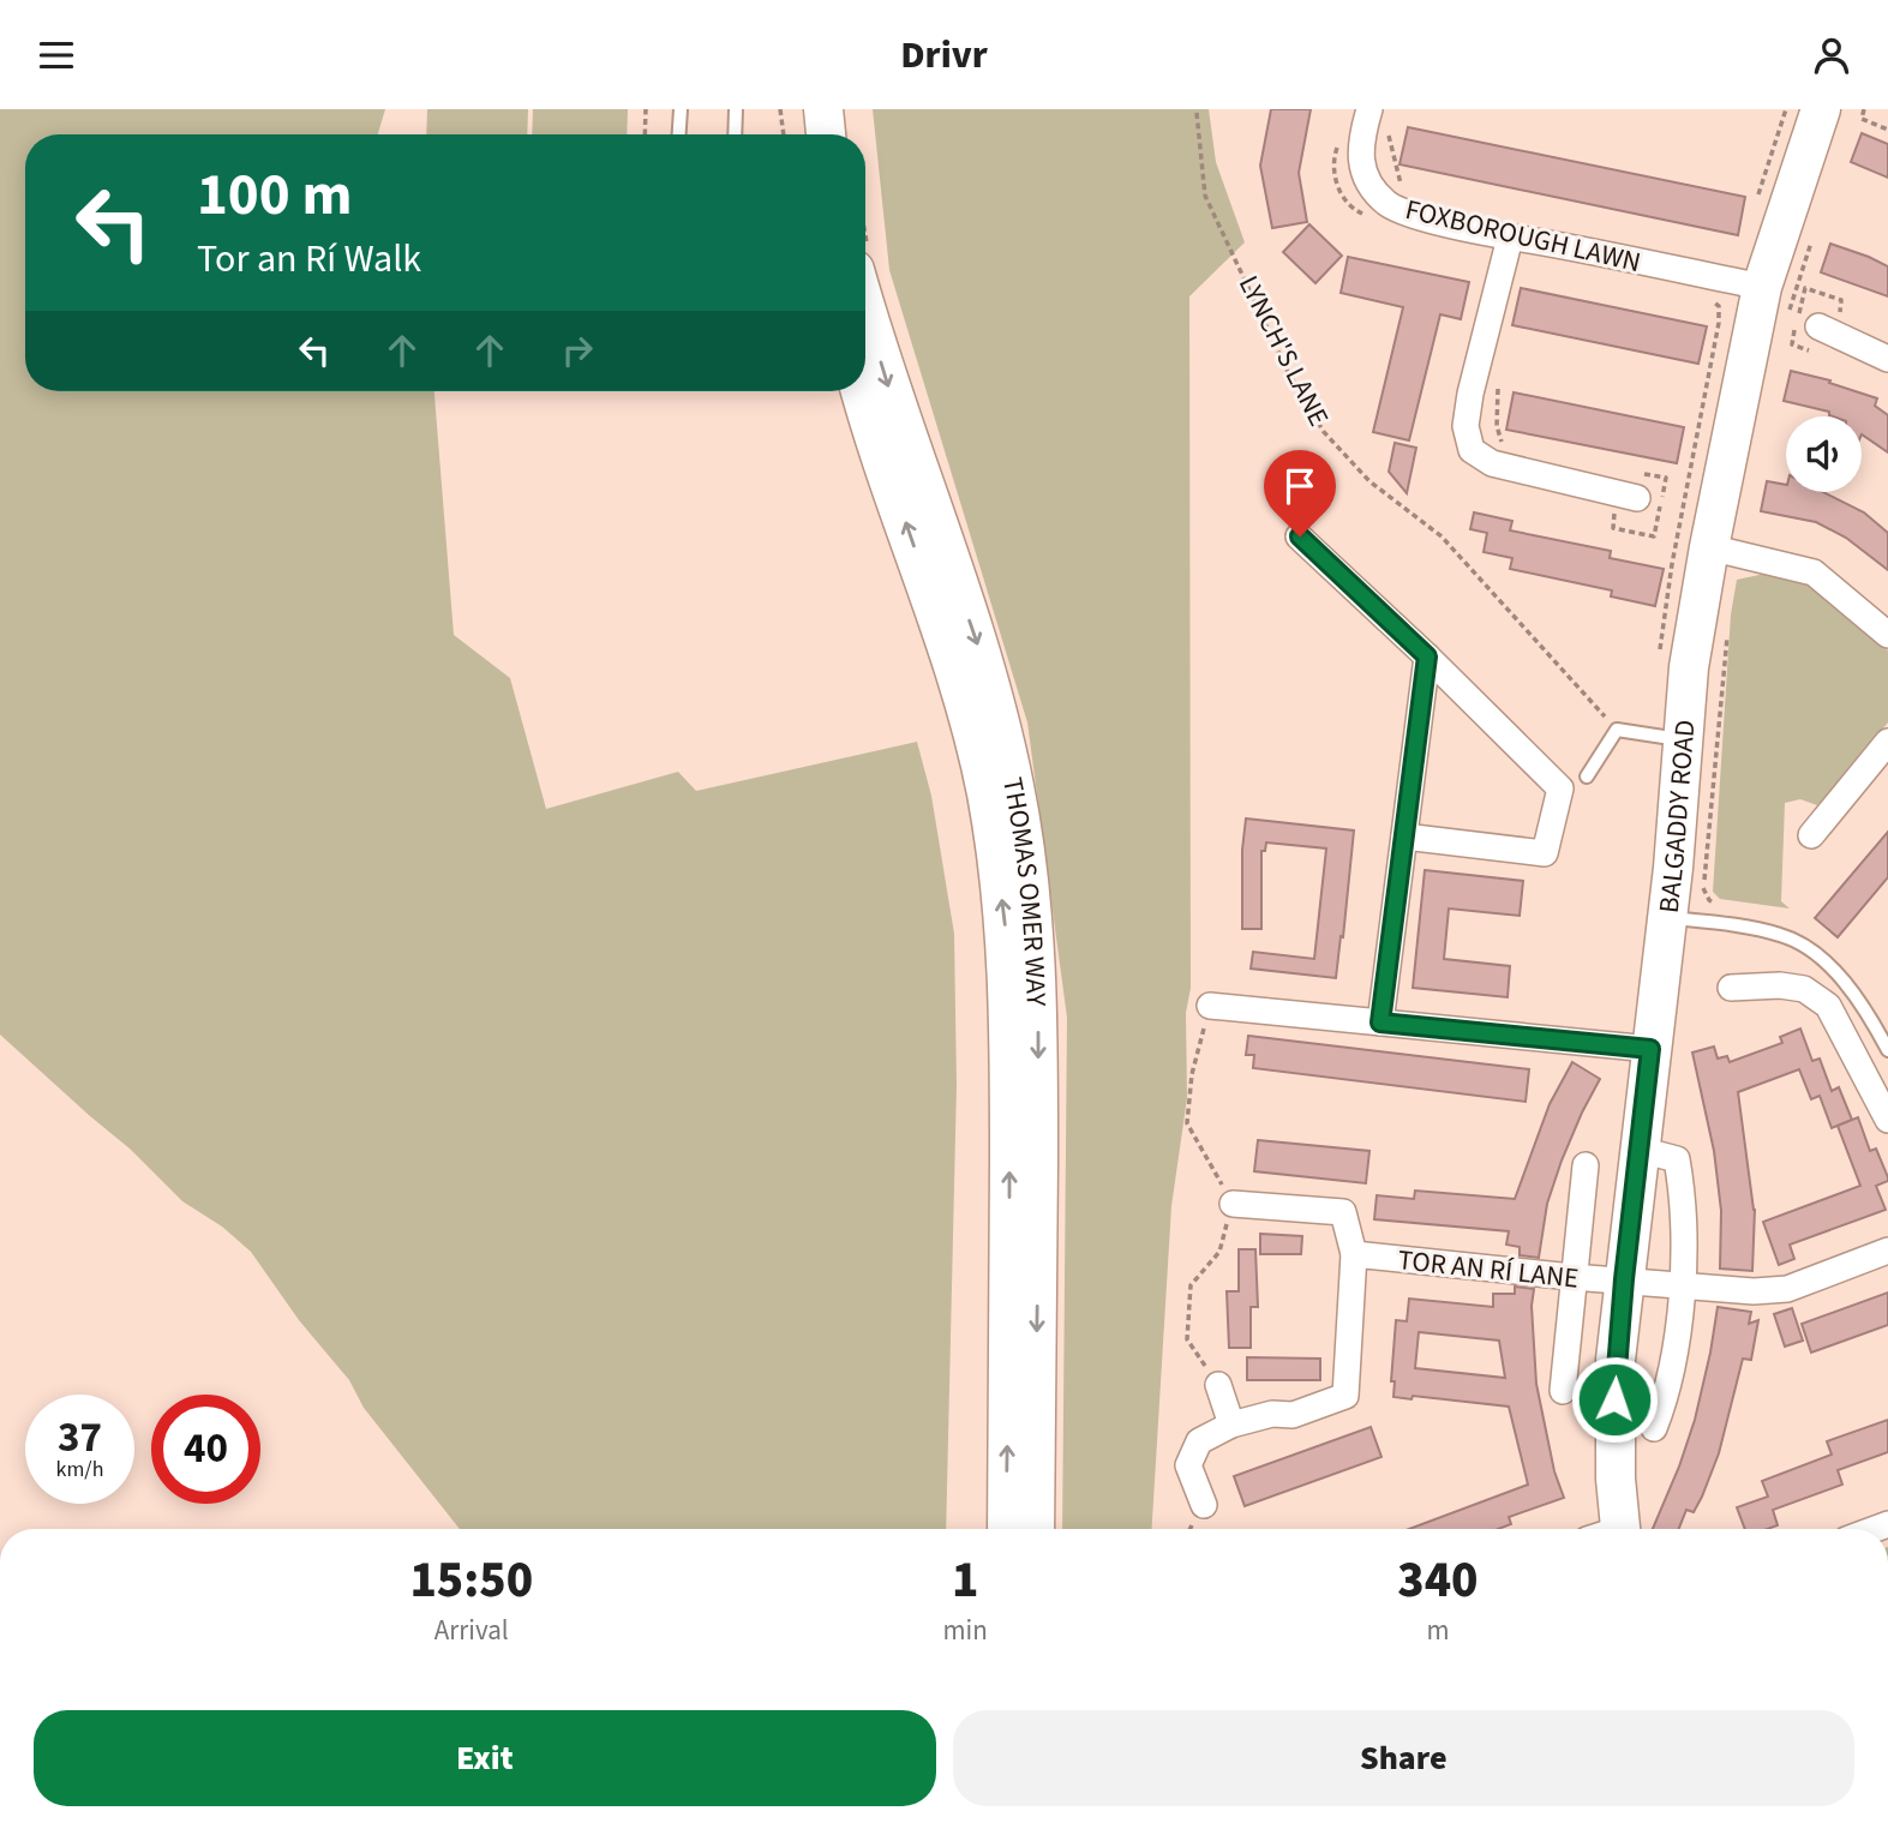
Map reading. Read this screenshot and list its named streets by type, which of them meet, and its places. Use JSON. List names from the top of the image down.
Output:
{
  "streets": {
    "street": [
      "FOXBOROUGH LAWN",
      "BALGADDY ROAD",
      "THOMAS OMER WAY",
      "TOR AN RÍ LANE"
    ],
    "path": ["LYNCH'S LANE"]
  },
  "crossings": [
    ["FOXBOROUGH LAWN", "BALGADDY ROAD"],
    ["BALGADDY ROAD", "TOR AN RÍ LANE"]
  ],
  "page": {
    "header": "Drivr",
    "turn": ["100 m", "Tor an Rí Walk"],
    "speed": "37 km/h",
    "limit": "40",
    "eta": [
      "15:50",
      "Arrival",
      "1",
      "min",
      "340",
      "m"
    ],
    "buttons": ["Exit", "Share"]
  }
}
